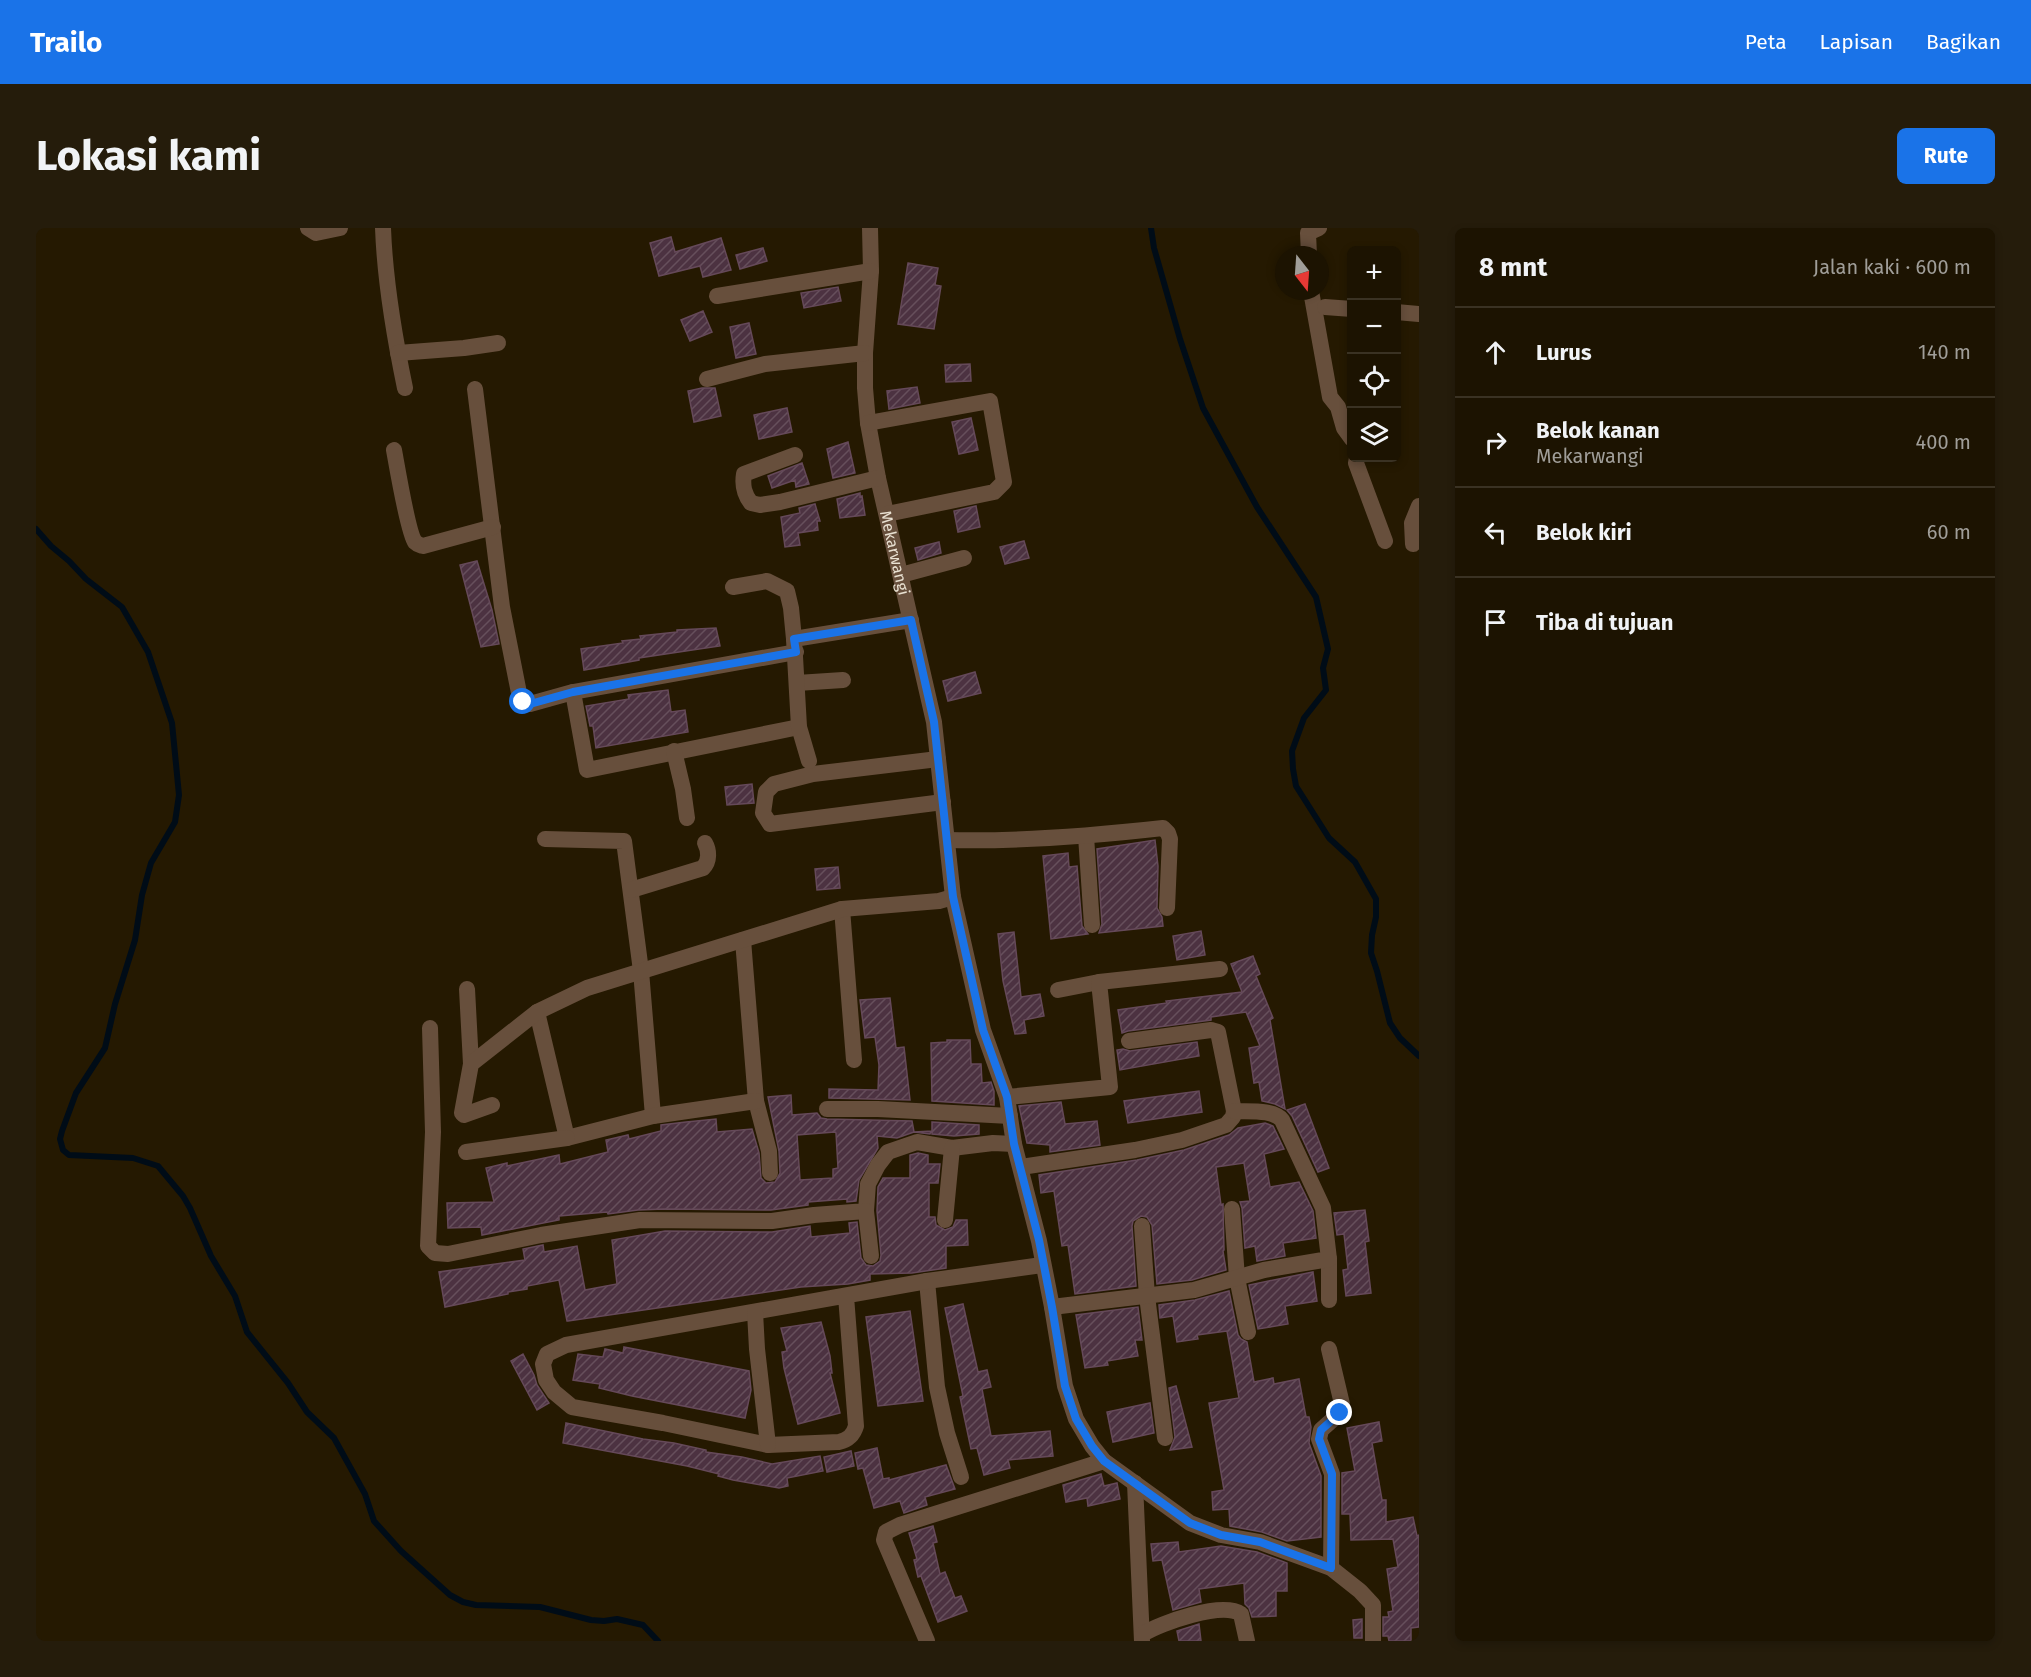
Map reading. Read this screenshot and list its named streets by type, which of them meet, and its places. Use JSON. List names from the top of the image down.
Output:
{
  "streets": {
    "street": ["Mekarwangi"]
  },
  "north": "bottom",
  "page": {
    "header": "Trailo",
    "nav": ["Peta", "Lapisan", "Bagikan"],
    "buttons": "Rute",
    "title": "Lokasi kami",
    "heading": ["8 mnt", "Jalan kaki · 600 m"],
    "map_buttons": ["+", "−"],
    "list": [
      ["Lurus", "140 m"],
      ["Belok kanan", "Mekarwangi", "400 m"],
      ["Belok kiri", "60 m"],
      "Tiba di tujuan"
    ]
  }
}
